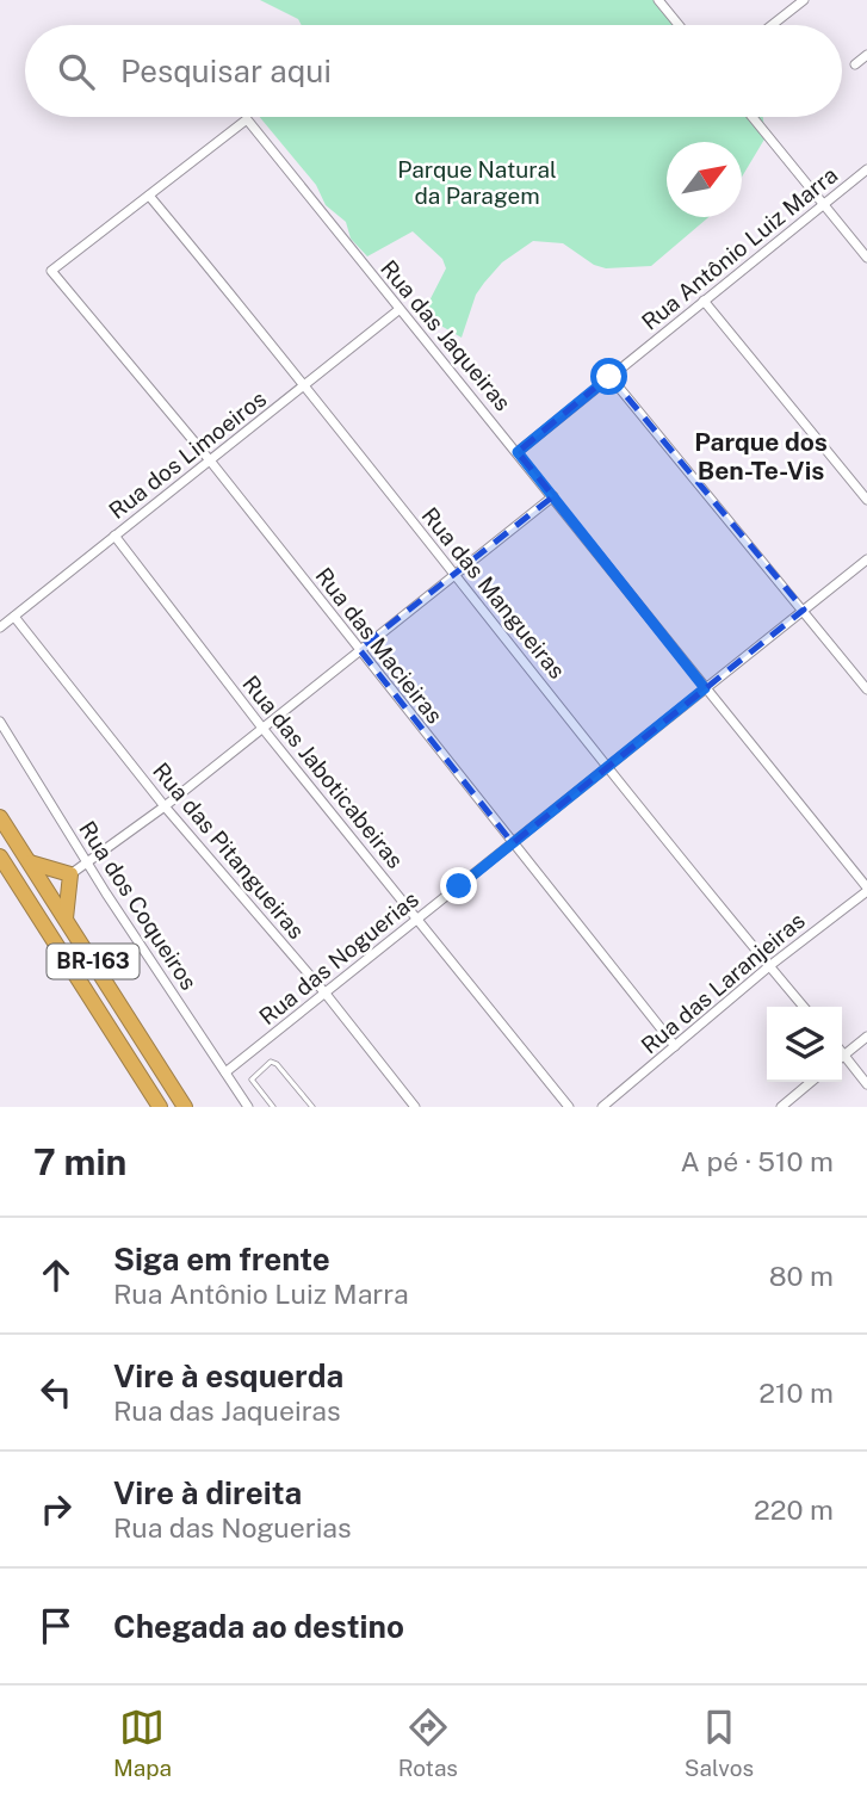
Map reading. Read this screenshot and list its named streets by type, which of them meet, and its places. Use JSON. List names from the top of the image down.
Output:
{
  "streets": {
    "highway": ["BR-163"],
    "street": [
      "Rua Antônio Luiz Marra",
      "Rua das Jaqueiras",
      "Rua dos Limoeiros",
      "Rua das Mangueiras",
      "Rua das Macieiras",
      "Rua das Jaboticabeiras",
      "Rua das Pitangueiras",
      "Rua dos Coqueiros",
      "Rua das Noguerias",
      "Rua das Laranjeiras"
    ]
  },
  "crossings": [
    ["Rua Antônio Luiz Marra", "Rua das Jaqueiras"],
    ["Rua das Jaqueiras", "Rua dos Limoeiros"],
    ["Rua das Jaqueiras", "Rua das Mangueiras"],
    ["Rua das Jaqueiras", "Rua das Macieiras"],
    ["Rua das Jaqueiras", "Rua das Noguerias"],
    ["Rua das Jaqueiras", "Rua das Laranjeiras"],
    ["Rua dos Limoeiros", "Rua das Mangueiras"],
    ["Rua dos Limoeiros", "Rua das Macieiras"],
    ["Rua dos Limoeiros", "Rua das Jaboticabeiras"],
    ["Rua dos Limoeiros", "Rua das Pitangueiras"],
    ["Rua das Mangueiras", "Rua das Macieiras"],
    ["Rua das Mangueiras", "Rua das Noguerias"],
    ["Rua das Mangueiras", "Rua das Laranjeiras"],
    ["Rua das Macieiras", "Rua das Noguerias"],
    ["Rua das Macieiras", "Rua das Laranjeiras"],
    ["Rua das Jaboticabeiras", "Rua das Noguerias"],
    ["Rua das Pitangueiras", "Rua das Noguerias"],
    ["Rua dos Coqueiros", "Rua das Noguerias"]
  ],
  "districts": ["Parque dos Ben-Te-Vis"],
  "parks": ["Parque Natural da Paragem"],
  "north": "top right",
  "page": {
    "search": "Pesquisar aqui",
    "heading": ["7 min", "A pé · 510 m"],
    "list": [
      ["Siga em frente", "Rua Antônio Luiz Marra", "80 m"],
      ["Vire à esquerda", "Rua das Jaqueiras", "210 m"],
      ["Vire à direita", "Rua das Noguerias", "220 m"],
      "Chegada ao destino"
    ],
    "nav": ["Mapa", "Rotas", "Salvos"]
  }
}
